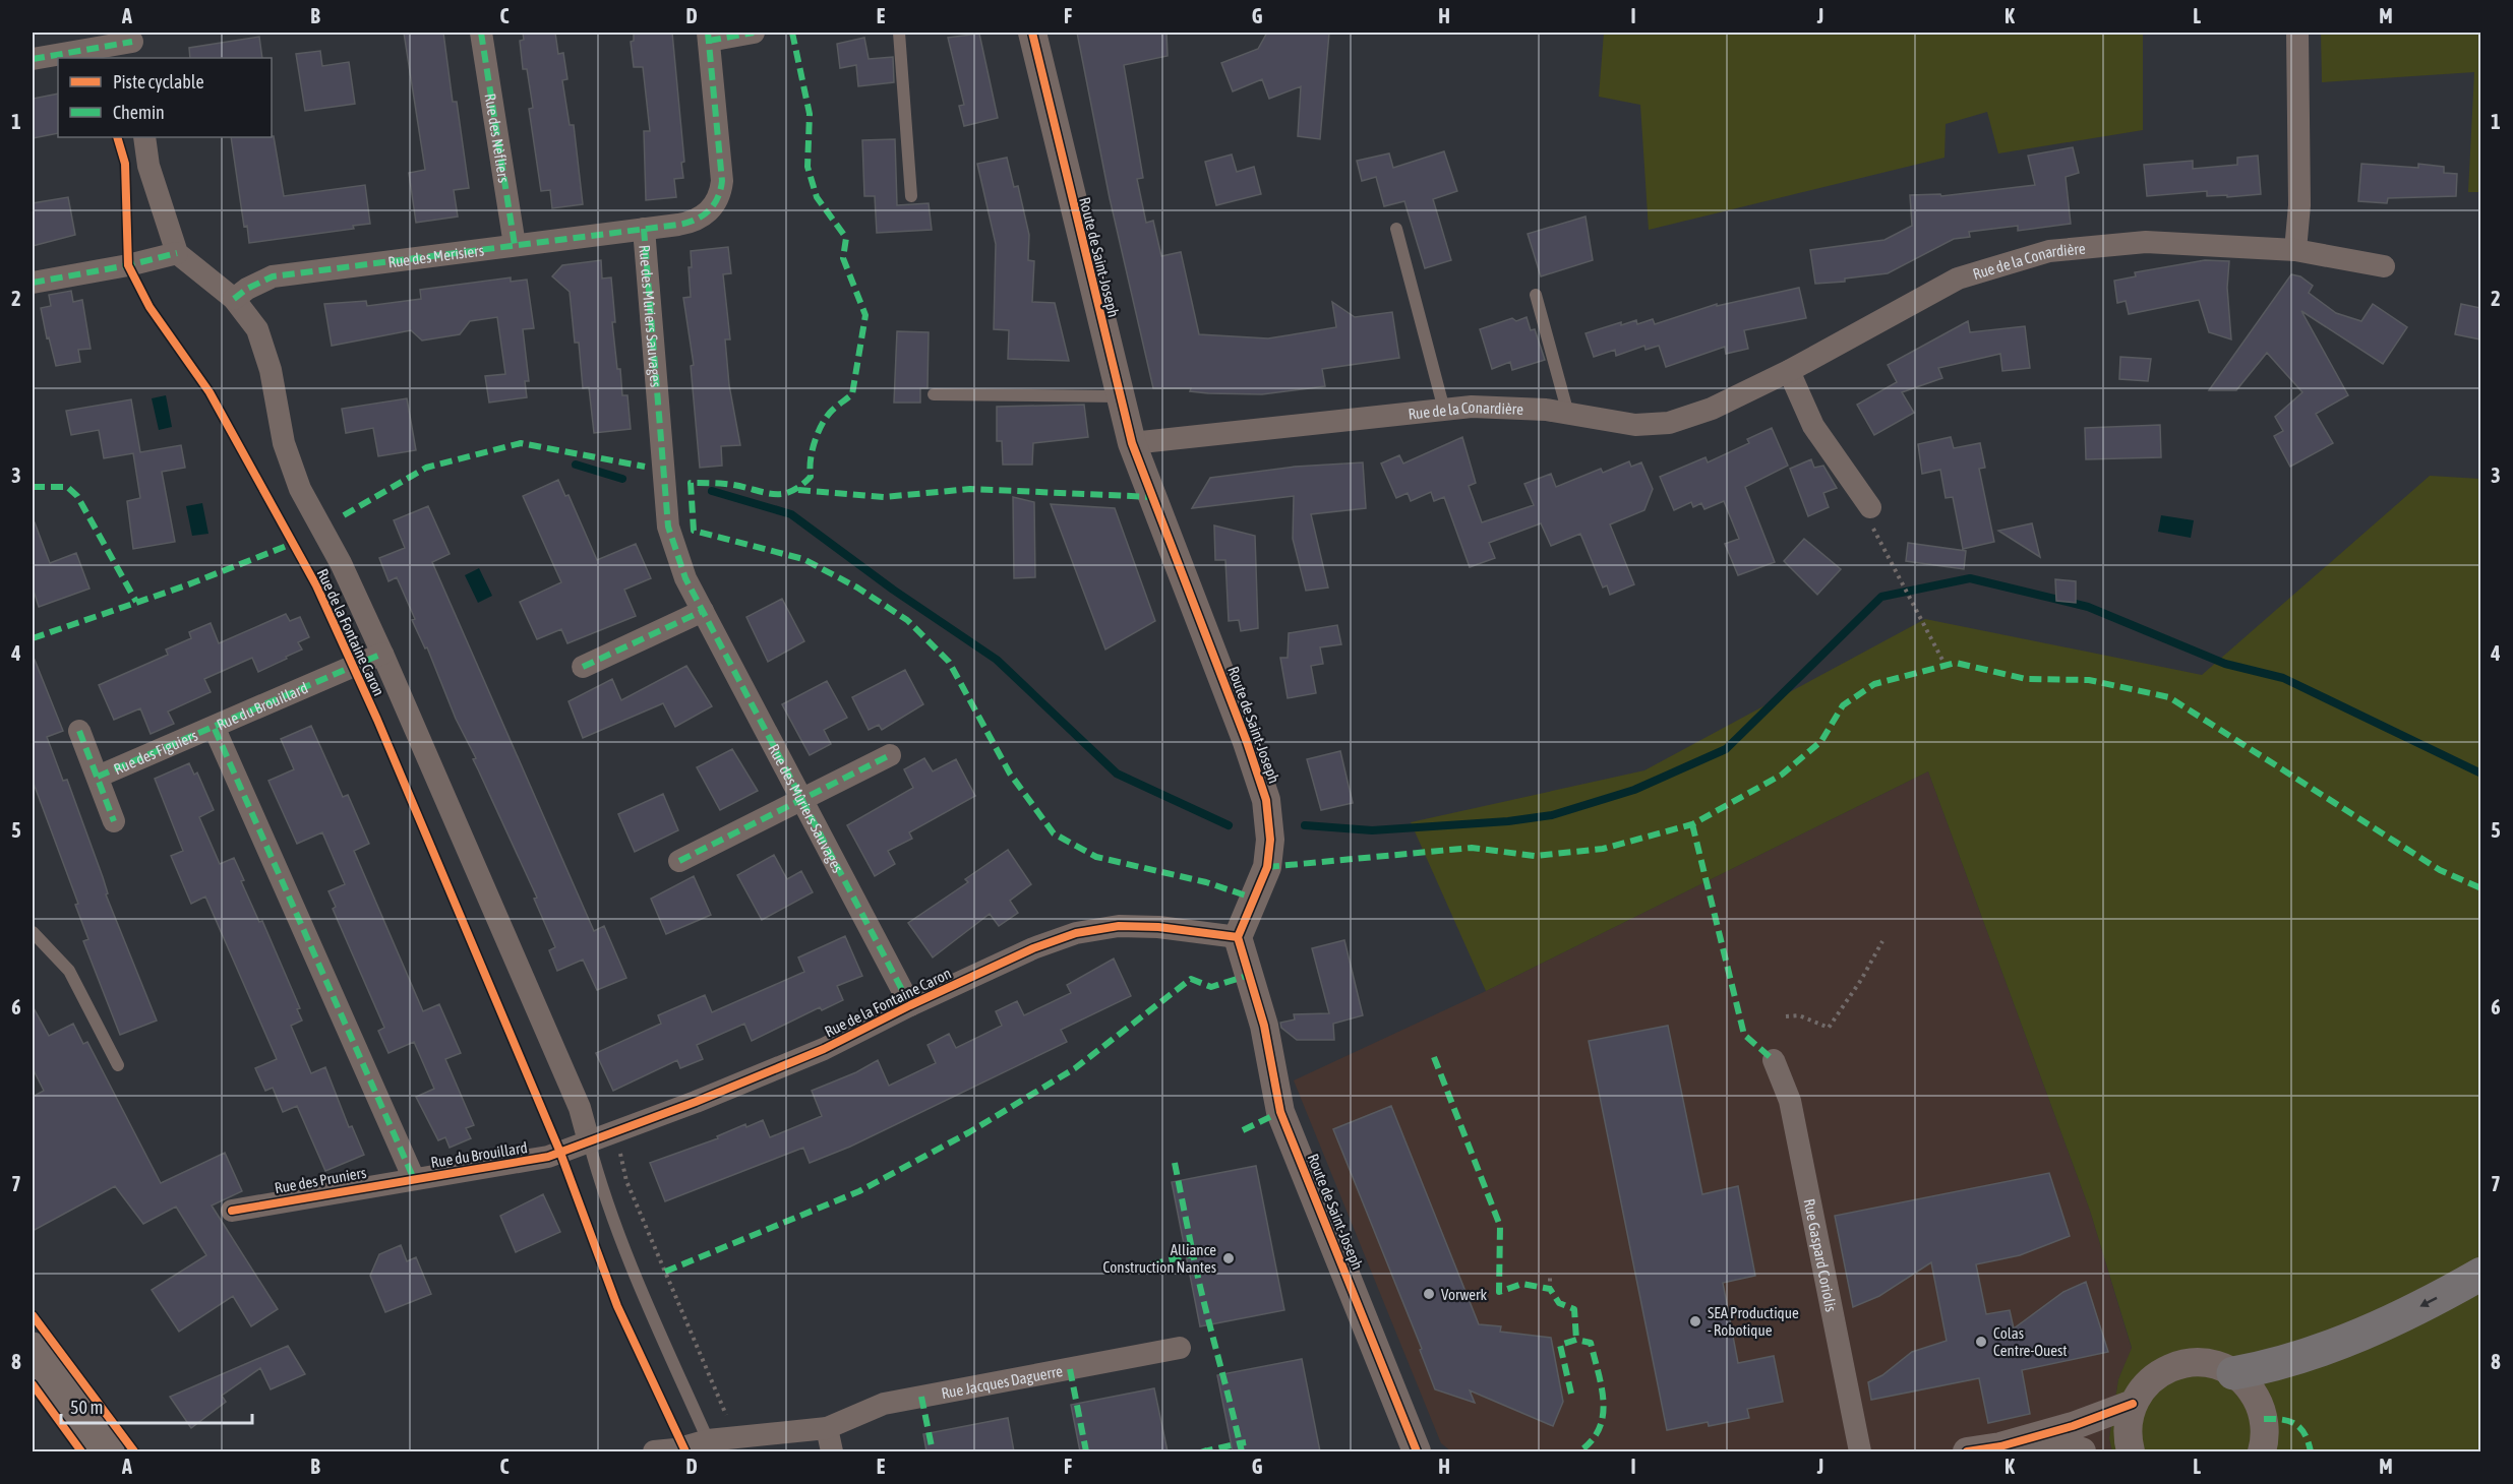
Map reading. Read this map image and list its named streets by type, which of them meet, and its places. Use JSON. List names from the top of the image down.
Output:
{
  "streets": {
    "street": [
      "Rue des Nèfliers",
      "Rue des Merisiers",
      "Route de Saint-Joseph",
      "Rue de la Conardière",
      "Rue des Mûriers Sauvages",
      "Rue de la Fontaine Caron",
      "Rue du Brouillard",
      "Rue des Figuiers",
      "Rue des Pruniers",
      "Rue Gaspard Coriolis",
      "Rue Jacques Daguerre"
    ]
  },
  "crossings": [
    ["Rue des Nèfliers", "Rue des Merisiers"],
    ["Rue des Merisiers", "Rue des Mûriers Sauvages"],
    ["Rue des Merisiers", "Rue de la Fontaine Caron"],
    ["Route de Saint-Joseph", "Rue de la Conardière"],
    ["Route de Saint-Joseph", "Rue de la Fontaine Caron"],
    ["Rue des Mûriers Sauvages", "Rue de la Fontaine Caron"],
    ["Rue de la Fontaine Caron", "Rue du Brouillard"],
    ["Rue du Brouillard", "Rue des Figuiers"],
    ["Rue du Brouillard", "Rue des Pruniers"]
  ],
  "places": [
    "Alliance Construction Nantes",
    "Vorwerk",
    "SEA Productique - Robotique",
    "Colas Centre-Ouest"
  ],
  "legend": ["Piste cyclable", "Chemin"],
  "scale_bar": "50 m",
  "grid": {
    "columns": [
      "A",
      "B",
      "C",
      "D",
      "E",
      "F",
      "G",
      "H",
      "I",
      "J",
      "K",
      "L",
      "M"
    ],
    "rows": [
      "1",
      "2",
      "3",
      "4",
      "5",
      "6",
      "7",
      "8"
    ]
  }
}
